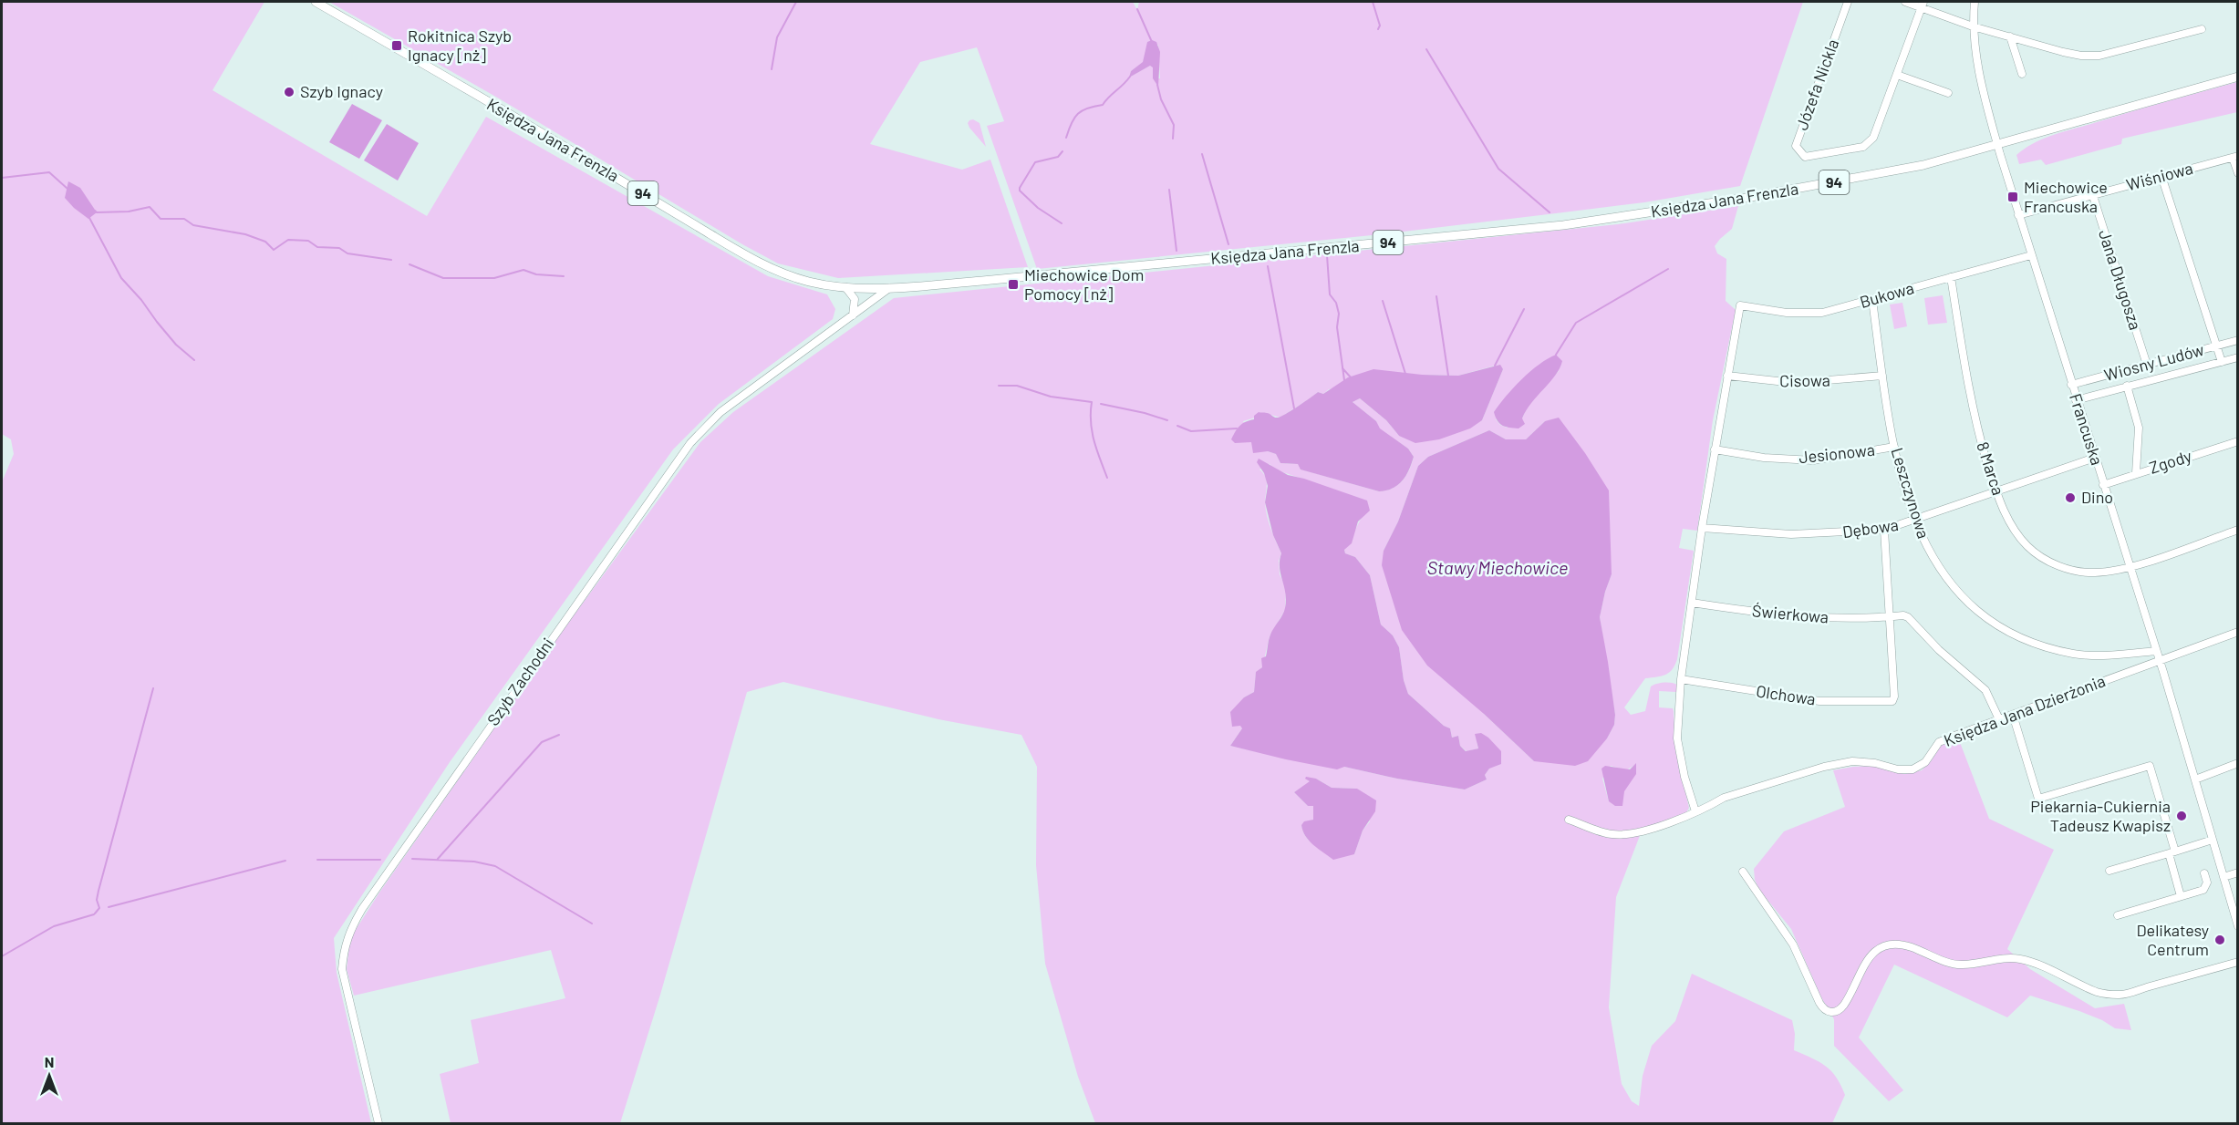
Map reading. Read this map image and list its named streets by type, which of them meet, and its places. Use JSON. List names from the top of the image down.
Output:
{
  "streets": {
    "main road": ["Księdza Jana Frenzla", "94"],
    "street": [
      "Józefa Nickla",
      "Wiśniowa",
      "Jana Długosza",
      "Bukowa",
      "Wiosny Ludów",
      "Cisowa",
      "Francuska",
      "Jesionowa",
      "Zgody",
      "8 Marca",
      "Leszczynowa",
      "Dębowa",
      "Świerkowa",
      "Szyb Zachodni",
      "Olchowa",
      "Księdza Jana Dzierżonia"
    ]
  },
  "crossings": [
    ["Księdza Jana Frenzla", "Francuska"],
    ["Księdza Jana Frenzla", "Szyb Zachodni"],
    ["Wiśniowa", "Jana Długosza"],
    ["Wiśniowa", "Francuska"],
    ["Jana Długosza", "Wiosny Ludów"],
    ["Bukowa", "Cisowa"],
    ["Bukowa", "Francuska"],
    ["Bukowa", "8 Marca"],
    ["Bukowa", "Leszczynowa"],
    ["Wiosny Ludów", "Francuska"],
    ["Cisowa", "Leszczynowa"],
    ["Francuska", "Zgody"],
    ["Francuska", "8 Marca"],
    ["Francuska", "Leszczynowa"],
    ["Francuska", "Dębowa"],
    ["Francuska", "Księdza Jana Dzierżonia"],
    ["Jesionowa", "Leszczynowa"],
    ["8 Marca", "Dębowa"],
    ["Leszczynowa", "Dębowa"],
    ["Świerkowa", "Olchowa"],
    ["Świerkowa", "Księdza Jana Dzierżonia"]
  ],
  "water": ["Stawy Miechowice"],
  "places": {
    "transit": ["Rokitnica Szyb Ignacy [nż]", "Miechowice Francuska", "Miechowice Dom Pomocy [nż]"],
    "other": [
      "Szyb Ignacy",
      "Dino",
      "Piekarnia-Cukiernia Tadeusz Kwapisz",
      "Delikatesy Centrum"
    ]
  },
  "north": "top"
}
